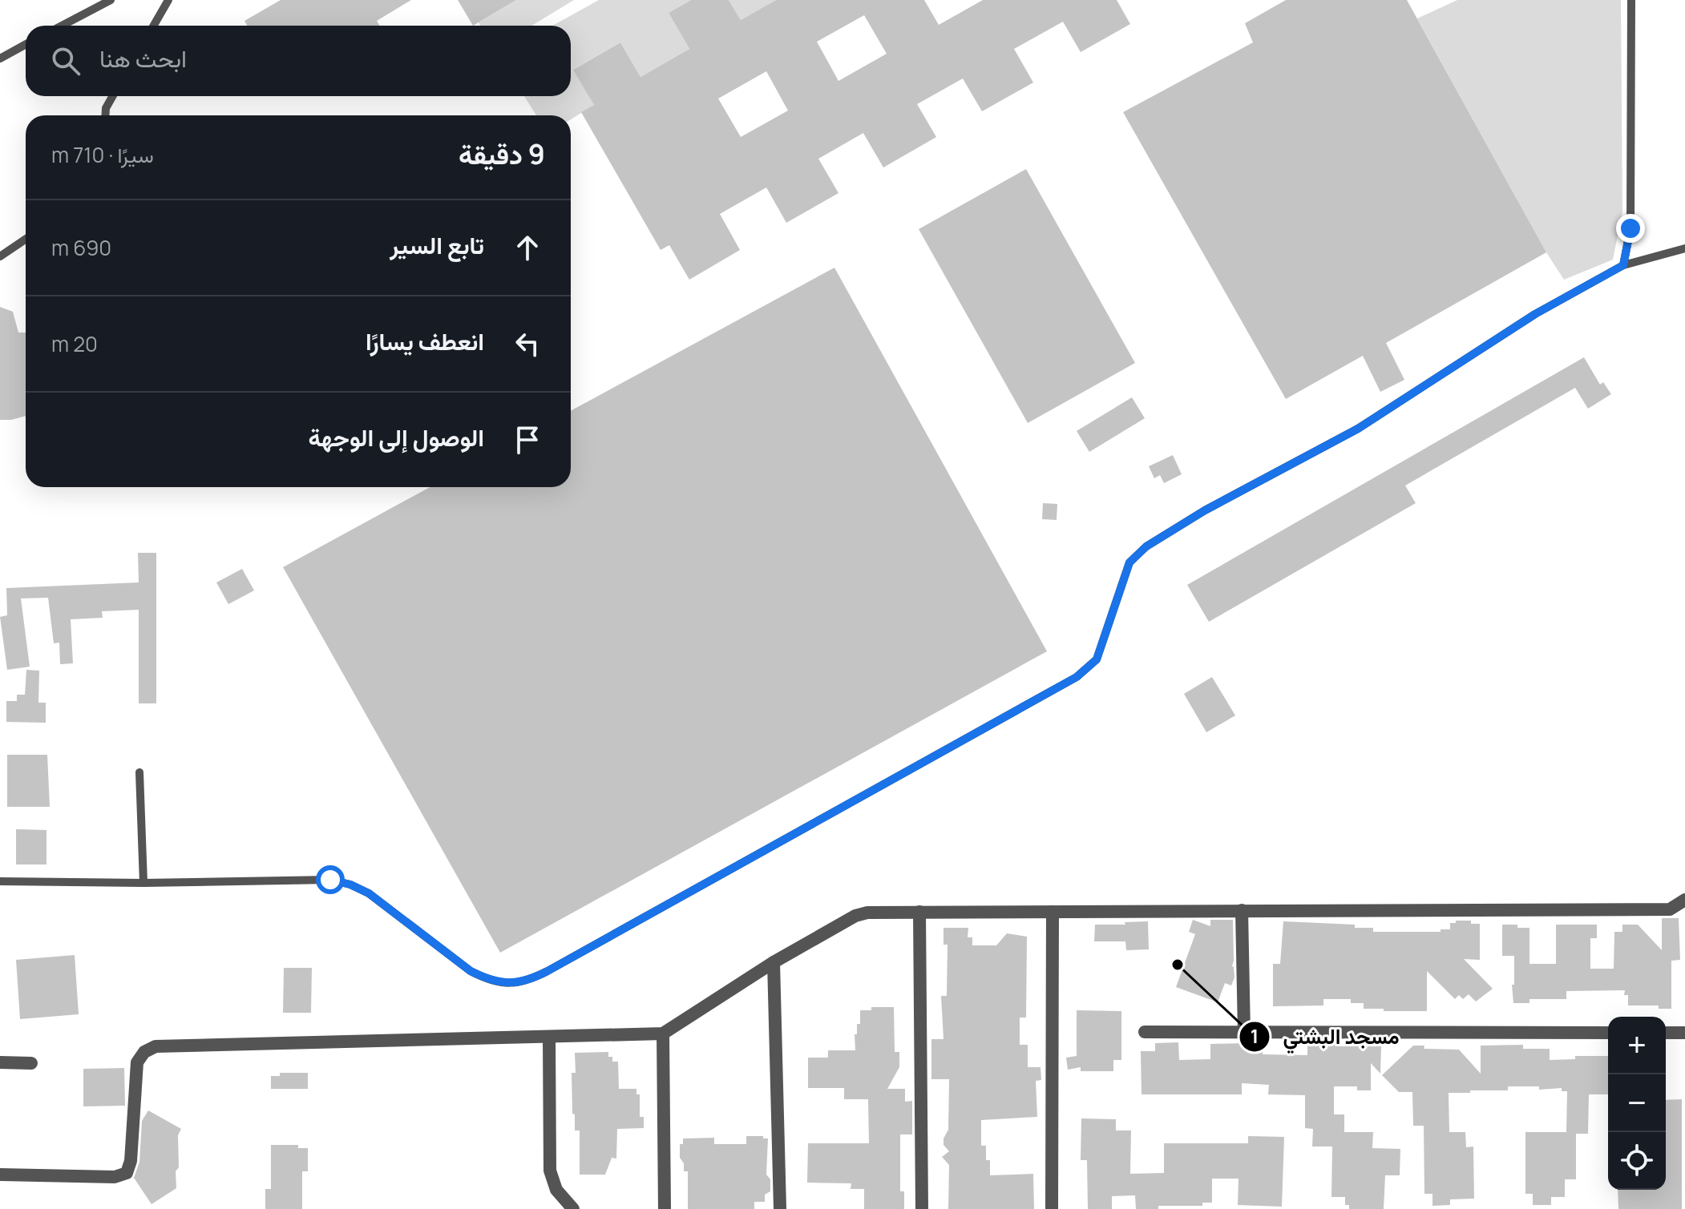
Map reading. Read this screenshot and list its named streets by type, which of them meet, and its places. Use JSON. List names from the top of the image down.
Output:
{
  "places": ["مسجد البشتي"],
  "page": {
    "search": "ابحث هنا",
    "heading": ["9 دقيقة", "سيرًا · 710 m"],
    "list": [
      ["تابع السير", "690 m"],
      ["انعطف يسارًا", "20 m"],
      "الوصول إلى الوجهة"
    ],
    "map_buttons": ["+", "−"]
  }
}
